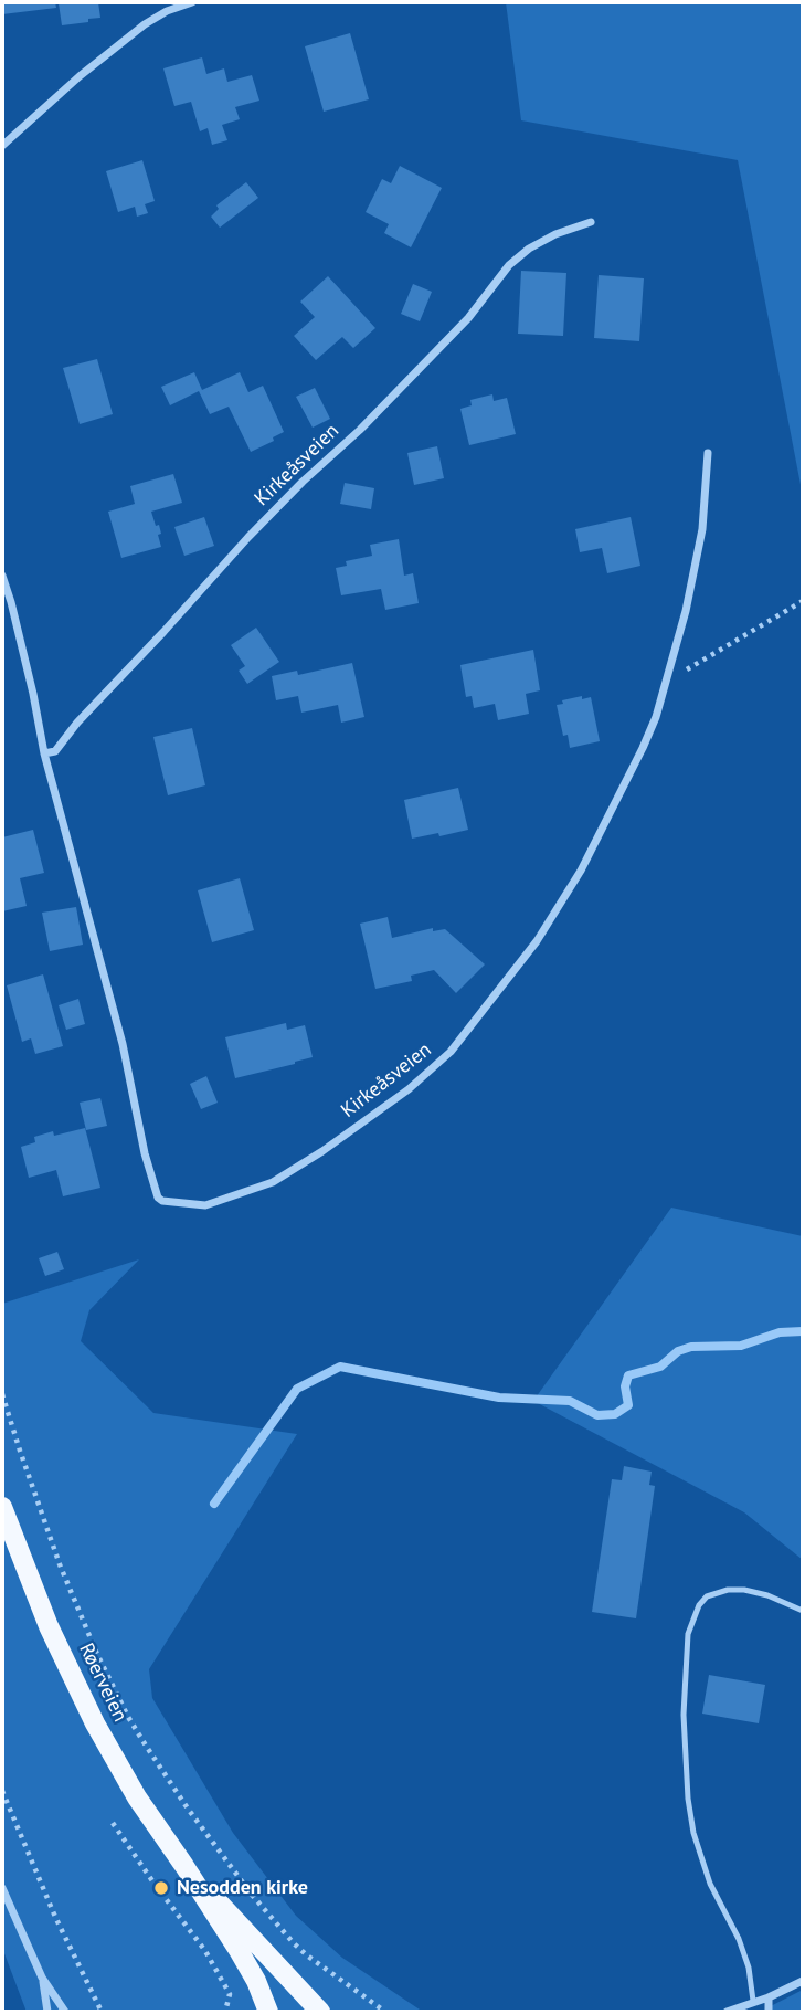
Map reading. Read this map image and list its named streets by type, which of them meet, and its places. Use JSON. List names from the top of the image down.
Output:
{
  "streets": {
    "main road": ["Røerveien"],
    "street": ["Kirkeåsveien"]
  },
  "places": ["Nesodden kirke"]
}
